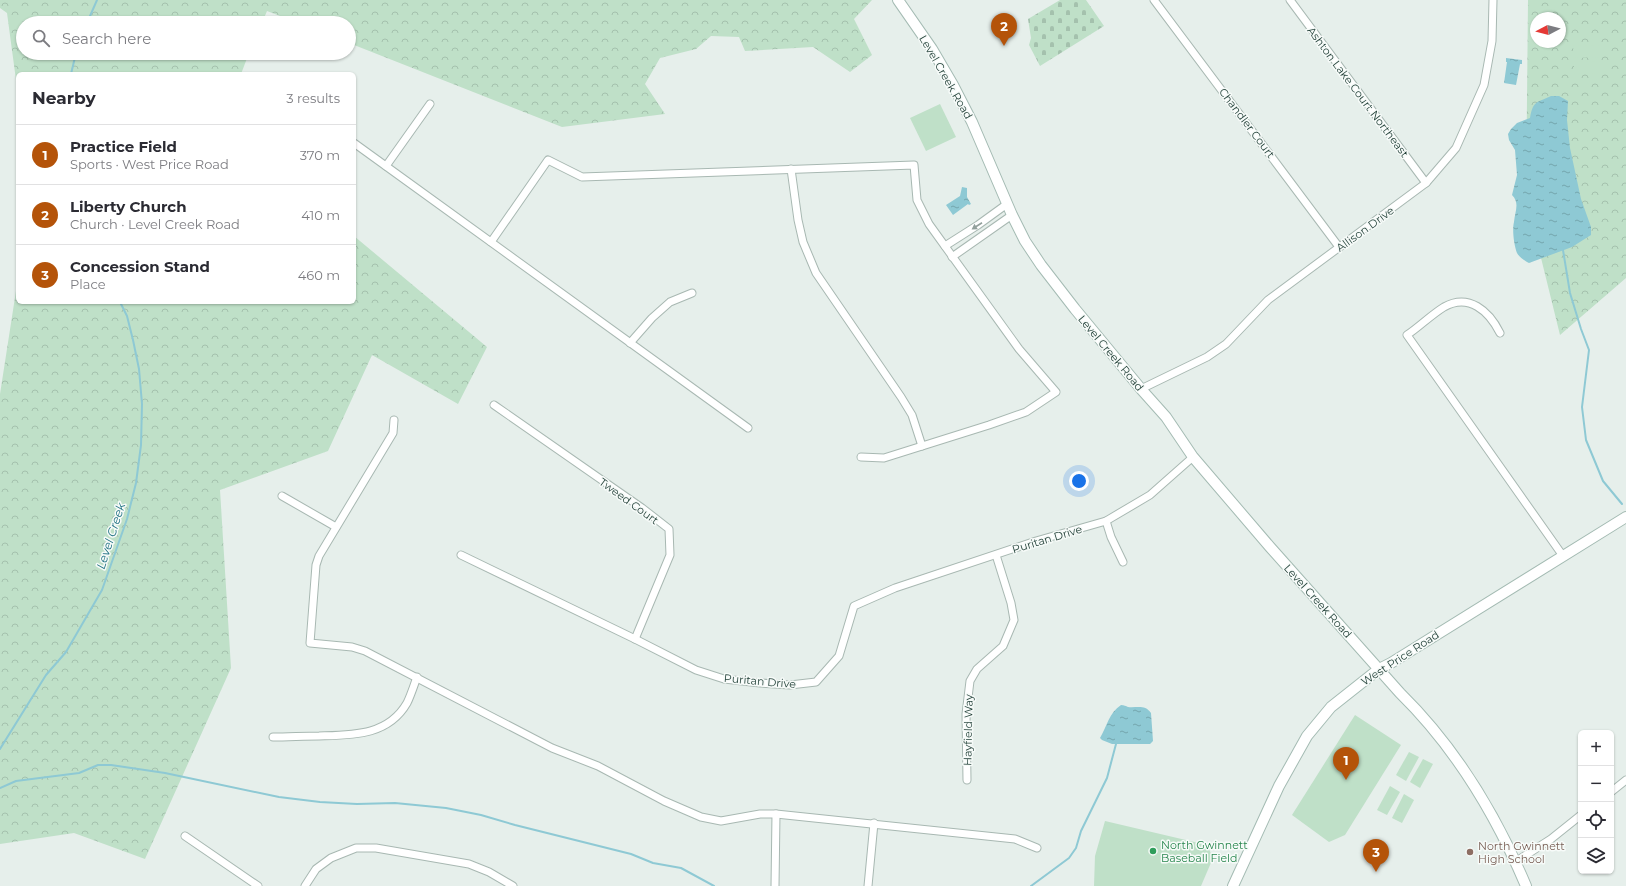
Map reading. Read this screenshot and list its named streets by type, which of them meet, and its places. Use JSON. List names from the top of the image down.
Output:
{
  "streets": {
    "street": [
      "Level Creek Road",
      "Ashton Lake Court Northeast",
      "Chandler Court",
      "Allison Drive",
      "Tweed Court",
      "Puritan Drive",
      "West Price Road",
      "Hayfield Way"
    ]
  },
  "crossings": [
    ["Level Creek Road", "Allison Drive"],
    ["Level Creek Road", "Puritan Drive"],
    ["Level Creek Road", "West Price Road"],
    ["Ashton Lake Court Northeast", "Allison Drive"],
    ["Chandler Court", "Allison Drive"],
    ["Tweed Court", "Puritan Drive"],
    ["Puritan Drive", "Hayfield Way"]
  ],
  "water": ["Level Creek"],
  "places": ["North Gwinnett Baseball Field", "North Gwinnett High School"],
  "north": "left",
  "page": {
    "pins": ["2", "1", "3"],
    "search": "Search here",
    "heading": ["Nearby", "3 results"],
    "list": [
      {
        "mark": "1",
        "name": "Practice Field",
        "note": "Sports · West Price Road",
        "value": "370 m"
      },
      {
        "mark": "2",
        "name": "Liberty Church",
        "note": "Church · Level Creek Road",
        "value": "410 m"
      },
      {
        "mark": "3",
        "name": "Concession Stand",
        "note": "Place",
        "value": "460 m"
      }
    ],
    "map_buttons": ["+", "−"]
  }
}
